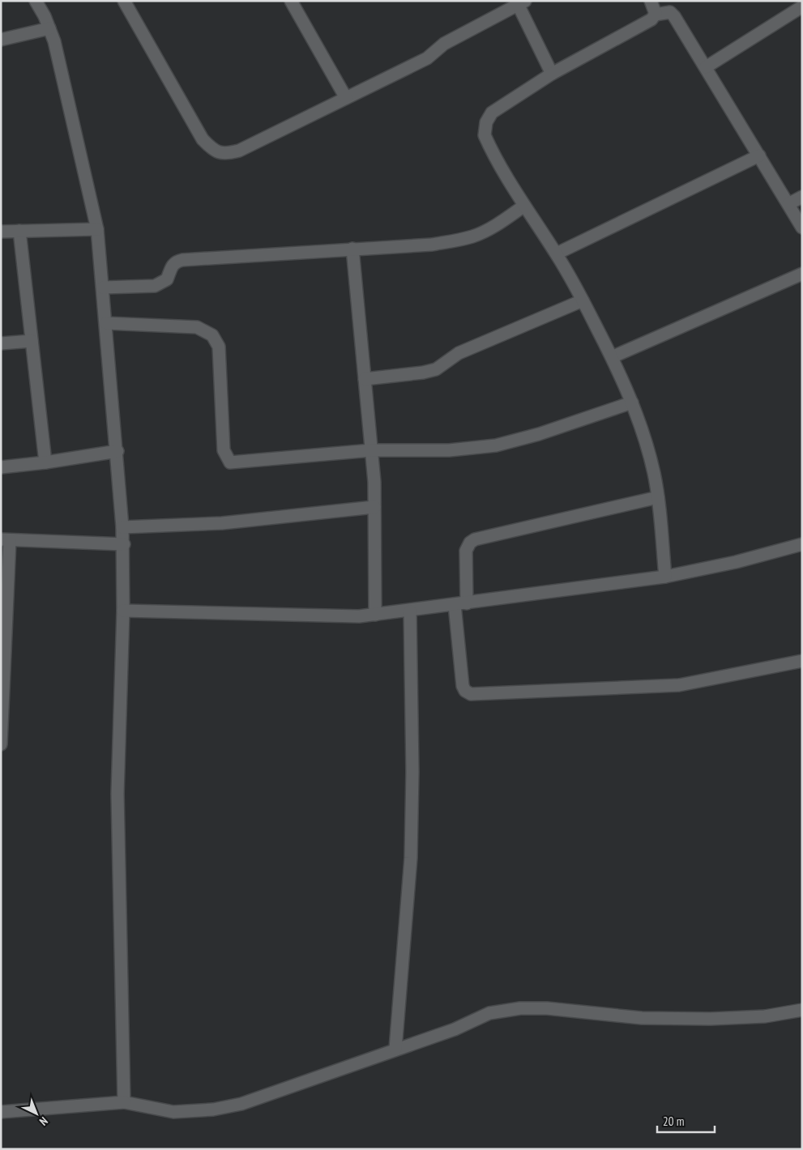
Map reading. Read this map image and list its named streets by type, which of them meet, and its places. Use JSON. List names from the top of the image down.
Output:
{
  "scale_bar": "20 m",
  "north": "bottom right"
}
